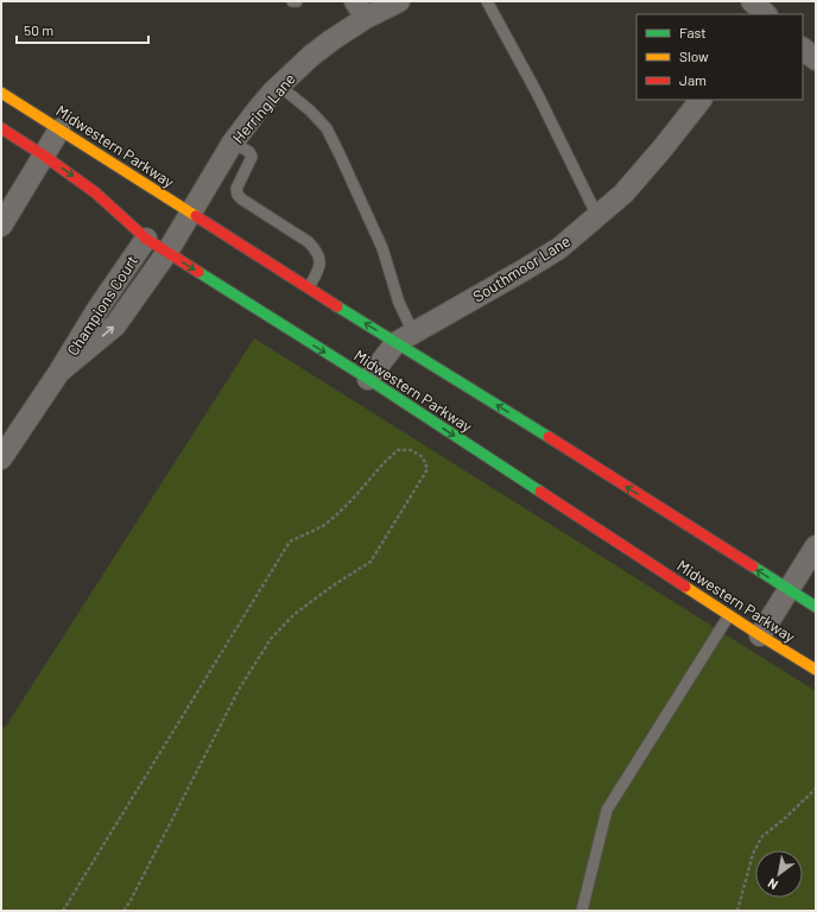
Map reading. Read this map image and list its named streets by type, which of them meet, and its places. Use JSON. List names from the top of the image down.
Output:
{
  "streets": {
    "main road": ["Midwestern Parkway"],
    "street": ["Herring Lane", "Southmoor Lane", "Champions Court"]
  },
  "crossings": [
    ["Herring Lane", "Midwestern Parkway"],
    ["Herring Lane", "Champions Court"],
    ["Midwestern Parkway", "Southmoor Lane"],
    ["Midwestern Parkway", "Champions Court"]
  ],
  "legend": ["Fast", "Slow", "Jam"],
  "scale_bar": "50 m",
  "north": "bottom left"
}
